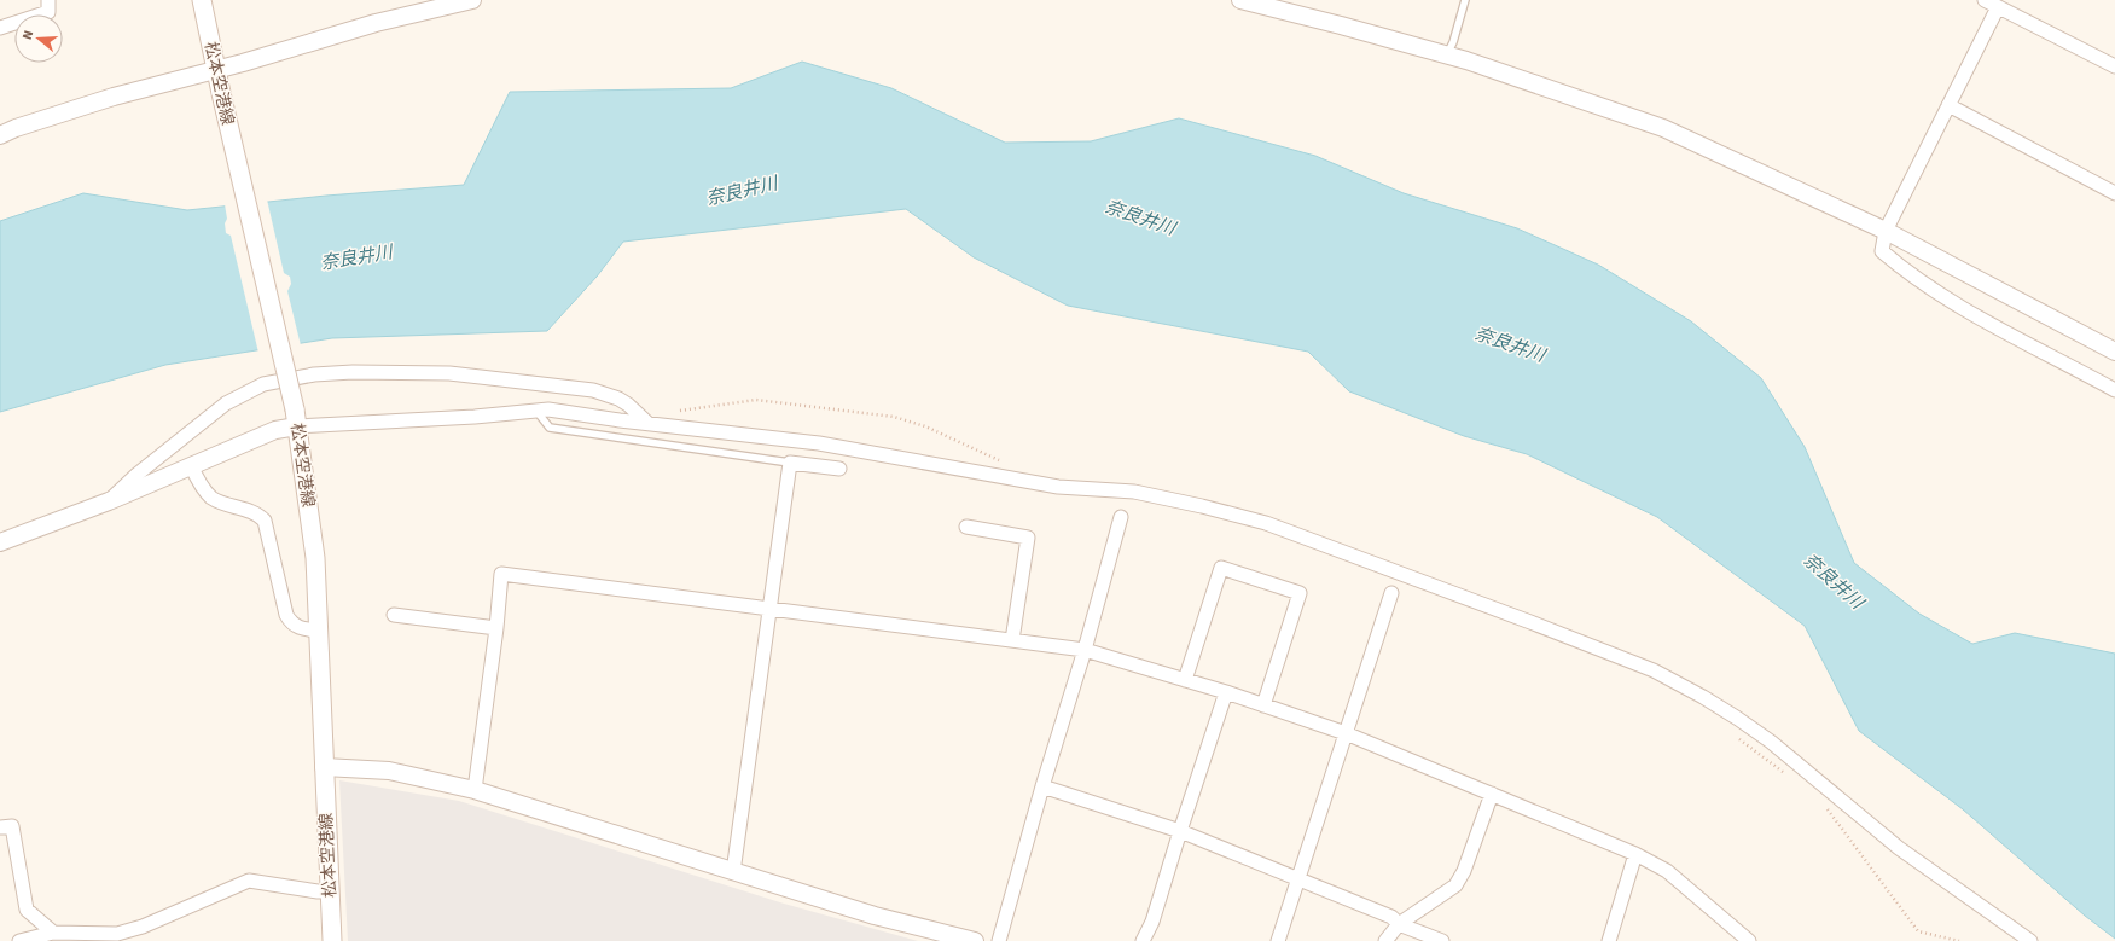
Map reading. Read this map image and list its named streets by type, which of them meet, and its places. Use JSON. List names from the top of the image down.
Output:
{
  "streets": {
    "main road": ["松本空港線"]
  },
  "water": ["奈良井川"],
  "north": "left"
}
